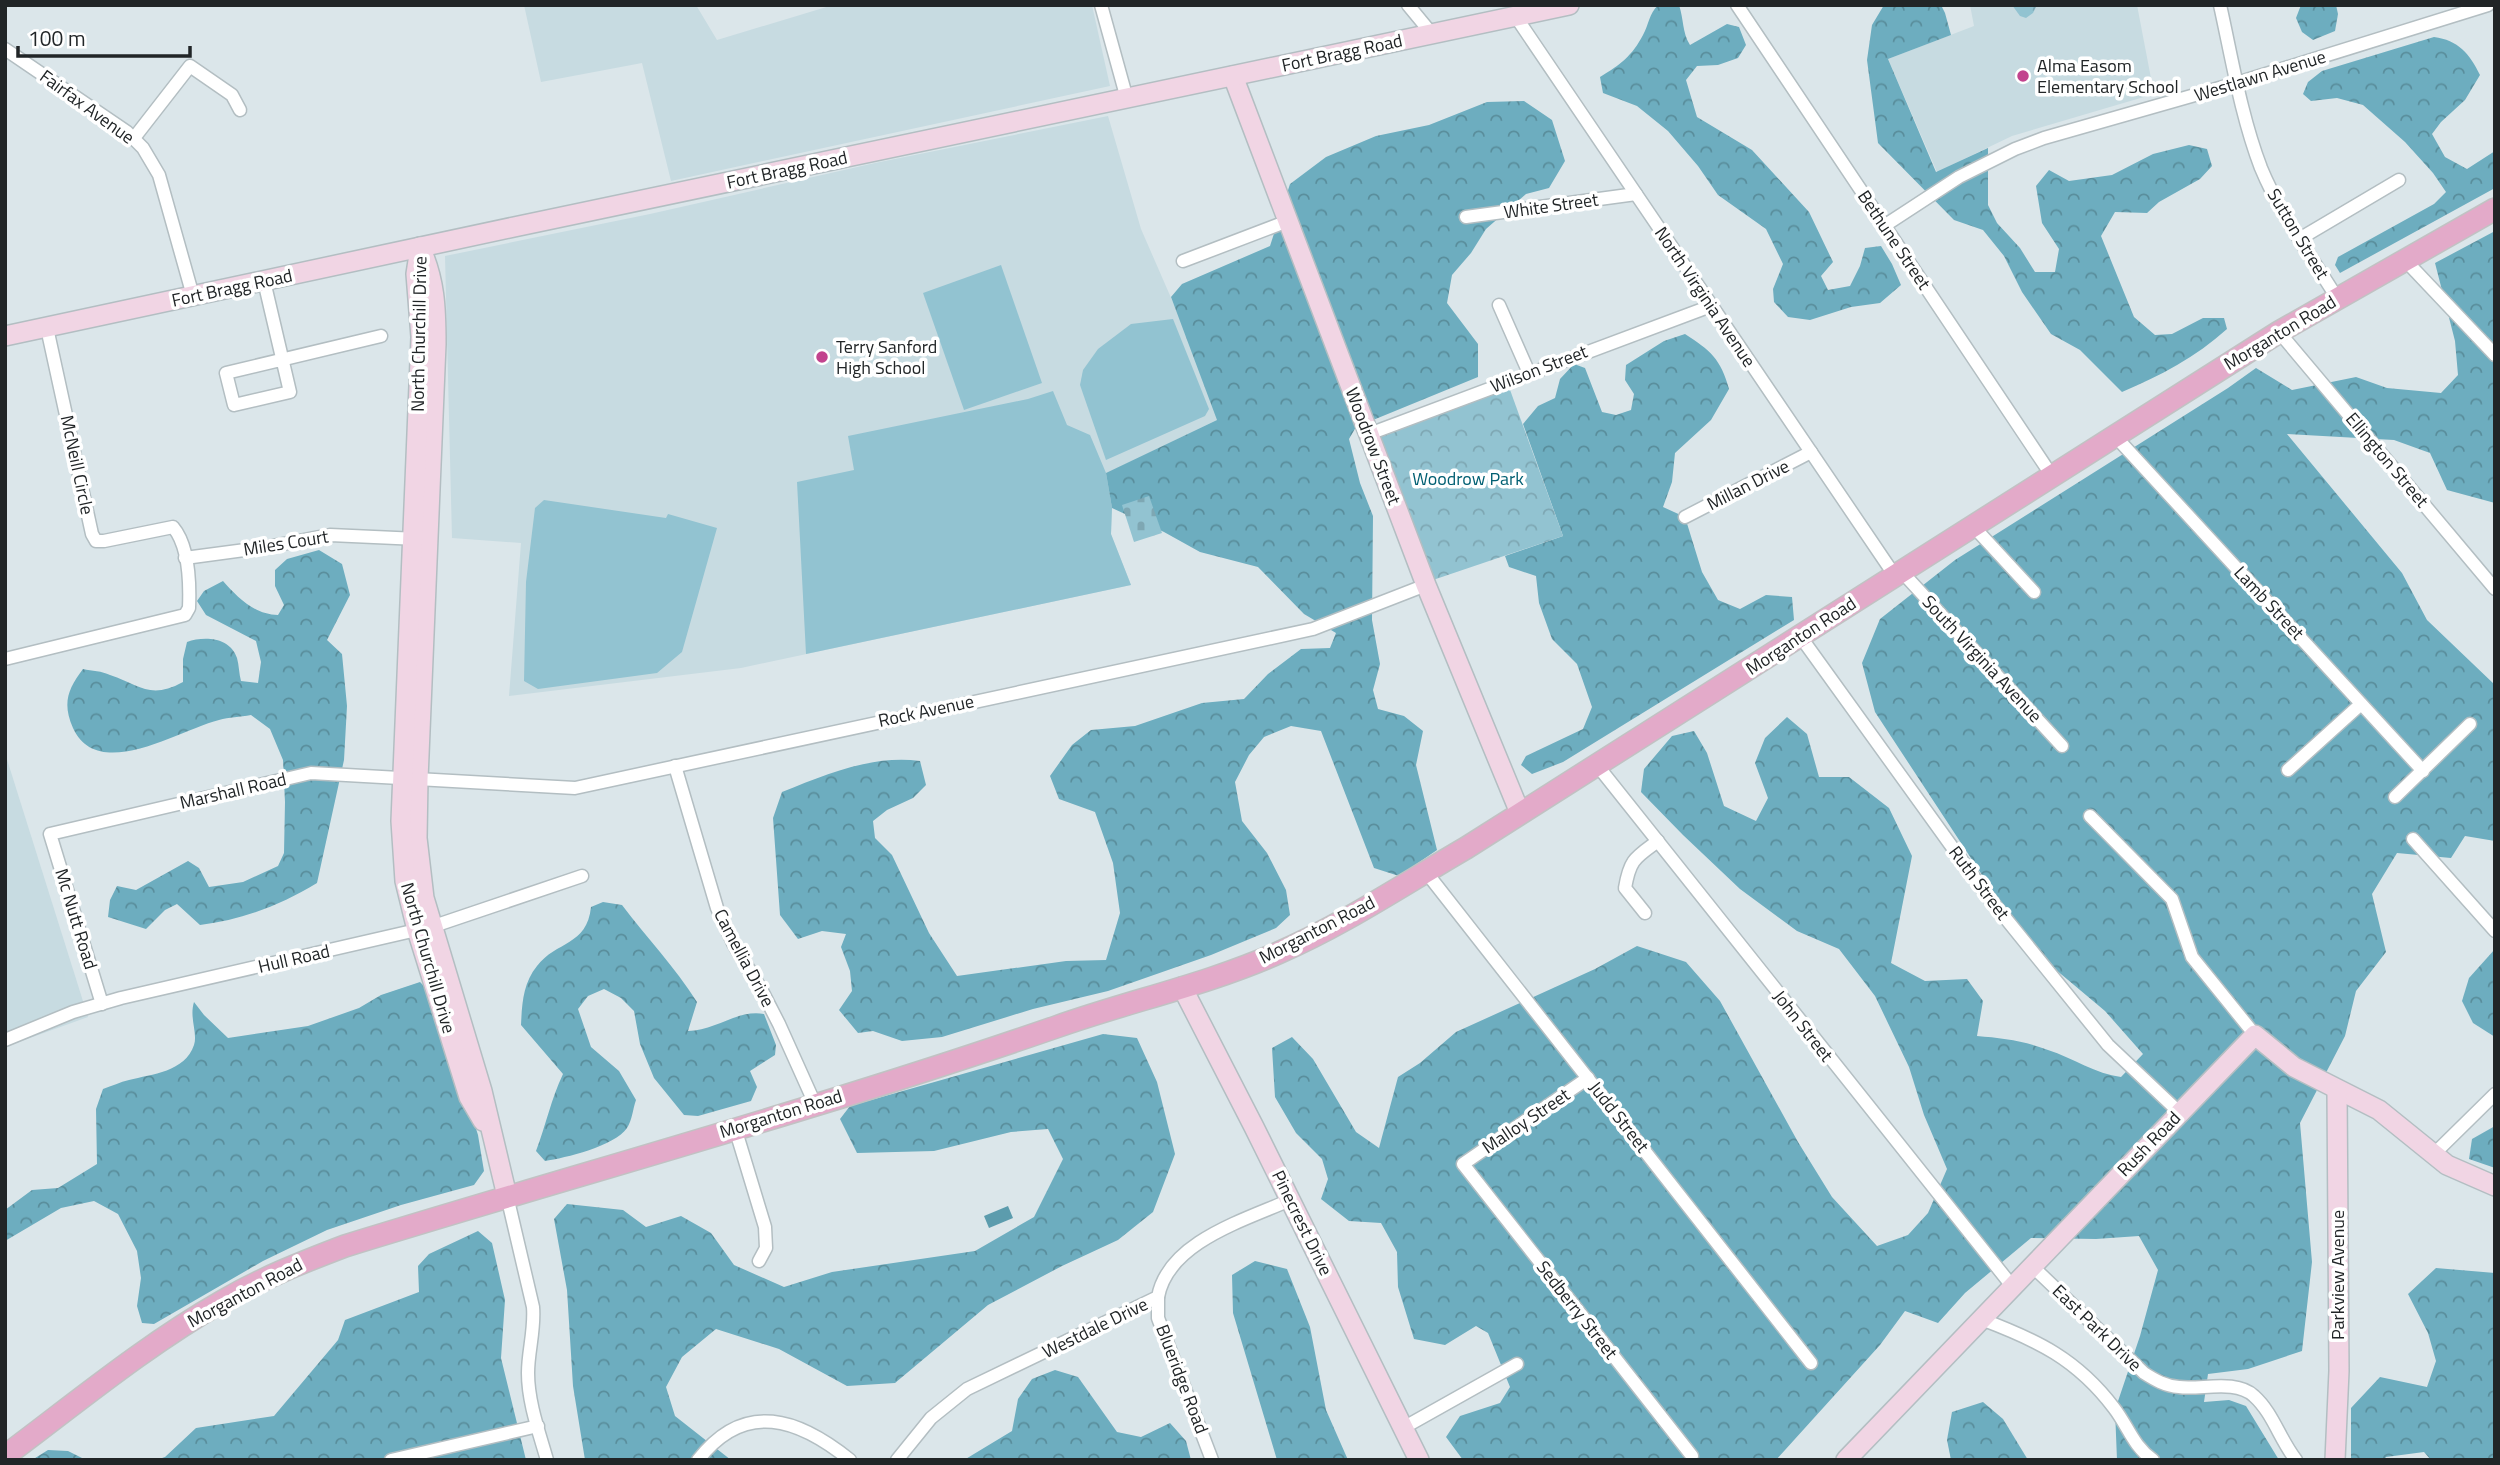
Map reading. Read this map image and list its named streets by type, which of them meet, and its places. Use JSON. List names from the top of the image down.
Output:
{
  "streets": {
    "main road": ["Morganton Road"],
    "street": [
      "Fort Bragg Road",
      "Westlawn Avenue",
      "Fairfax Avenue",
      "White Street",
      "Sutton Street",
      "Bethune Street",
      "North Virginia Avenue",
      "North Churchill Drive",
      "Wilson Street",
      "Woodrow Street",
      "Ellington Street",
      "McNeill Circle",
      "Millan Drive",
      "Miles Court",
      "Lamb Street",
      "South Virginia Avenue",
      "Rock Avenue",
      "Marshall Road",
      "Ruth Street",
      "Mc Nutt Road",
      "Camellia Drive",
      "Hull Road",
      "John Street",
      "Judd Street",
      "Malloy Street",
      "Rush Road",
      "Pinecrest Drive",
      "Parkview Avenue",
      "Sedberry Street",
      "Westdale Drive",
      "East Park Drive",
      "Blueridge Road"
    ]
  },
  "crossings": [
    ["Fort Bragg Road", "Fairfax Avenue"],
    ["Fort Bragg Road", "North Virginia Avenue"],
    ["Fort Bragg Road", "North Churchill Drive"],
    ["Fort Bragg Road", "Woodrow Street"],
    ["Fort Bragg Road", "McNeill Circle"],
    ["Westlawn Avenue", "Sutton Street"],
    ["Westlawn Avenue", "Bethune Street"],
    ["White Street", "North Virginia Avenue"],
    ["Sutton Street", "Morganton Road"],
    ["Bethune Street", "Morganton Road"],
    ["North Virginia Avenue", "Morganton Road"],
    ["North Virginia Avenue", "Wilson Street"],
    ["North Virginia Avenue", "Millan Drive"],
    ["North Virginia Avenue", "South Virginia Avenue"],
    ["Morganton Road", "North Churchill Drive"],
    ["Morganton Road", "Woodrow Street"],
    ["Morganton Road", "Ellington Street"],
    ["Morganton Road", "Lamb Street"],
    ["Morganton Road", "South Virginia Avenue"],
    ["Morganton Road", "Ruth Street"],
    ["Morganton Road", "Camellia Drive"],
    ["Morganton Road", "John Street"],
    ["Morganton Road", "Judd Street"],
    ["Morganton Road", "Pinecrest Drive"],
    ["North Churchill Drive", "Miles Court"],
    ["North Churchill Drive", "Rock Avenue"],
    ["North Churchill Drive", "Marshall Road"],
    ["North Churchill Drive", "Hull Road"],
    ["Wilson Street", "Woodrow Street"],
    ["Woodrow Street", "Rock Avenue"],
    ["McNeill Circle", "Miles Court"],
    ["Rock Avenue", "Marshall Road"],
    ["Rock Avenue", "Camellia Drive"],
    ["Marshall Road", "Mc Nutt Road"],
    ["Ruth Street", "Rush Road"],
    ["Mc Nutt Road", "Hull Road"],
    ["John Street", "Rush Road"],
    ["Judd Street", "Malloy Street"],
    ["Malloy Street", "Sedberry Street"],
    ["Rush Road", "East Park Drive"],
    ["Pinecrest Drive", "Westdale Drive"],
    ["Westdale Drive", "Blueridge Road"]
  ],
  "parks": ["Woodrow Park"],
  "places": ["Alma Easom Elementary School", "Terry Sanford High School"],
  "scale_bar": "100 m"
}
